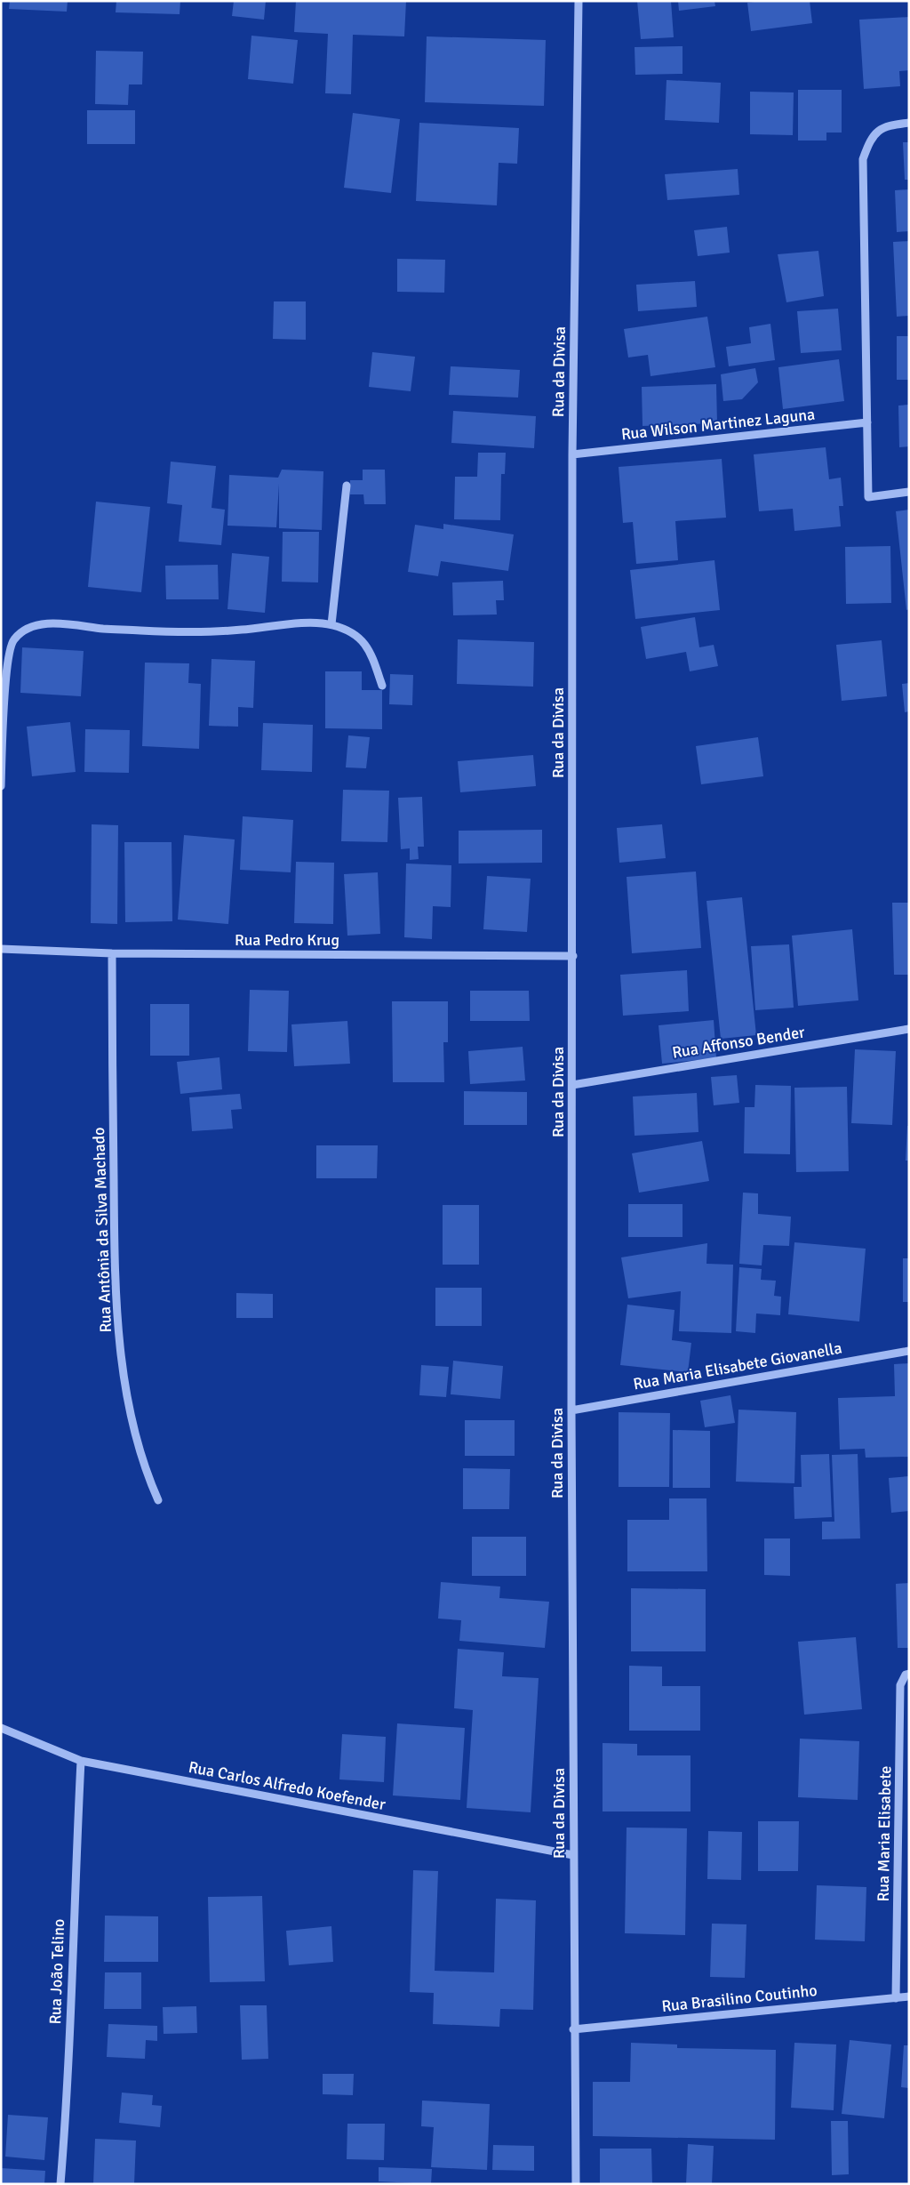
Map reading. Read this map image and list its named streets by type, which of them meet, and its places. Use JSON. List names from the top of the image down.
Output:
{
  "streets": {
    "street": [
      "Rua da Divisa",
      "Rua Wilson Martinez Laguna",
      "Rua Pedro Krug",
      "Rua Affonso Bender",
      "Rua Antônia da Silva Machado",
      "Rua Maria Elisabete Giovanella",
      "Rua Carlos Alfredo Koefender",
      "Rua Maria Elisabete",
      "Rua João Telino",
      "Rua Brasilino Coutinho"
    ]
  },
  "crossings": [
    ["Rua da Divisa", "Rua Wilson Martinez Laguna"],
    ["Rua da Divisa", "Rua Pedro Krug"],
    ["Rua da Divisa", "Rua Affonso Bender"],
    ["Rua da Divisa", "Rua Maria Elisabete Giovanella"],
    ["Rua da Divisa", "Rua Carlos Alfredo Koefender"],
    ["Rua da Divisa", "Rua Brasilino Coutinho"],
    ["Rua Pedro Krug", "Rua Antônia da Silva Machado"],
    ["Rua Carlos Alfredo Koefender", "Rua João Telino"],
    ["Rua Maria Elisabete", "Rua Brasilino Coutinho"]
  ]
}
